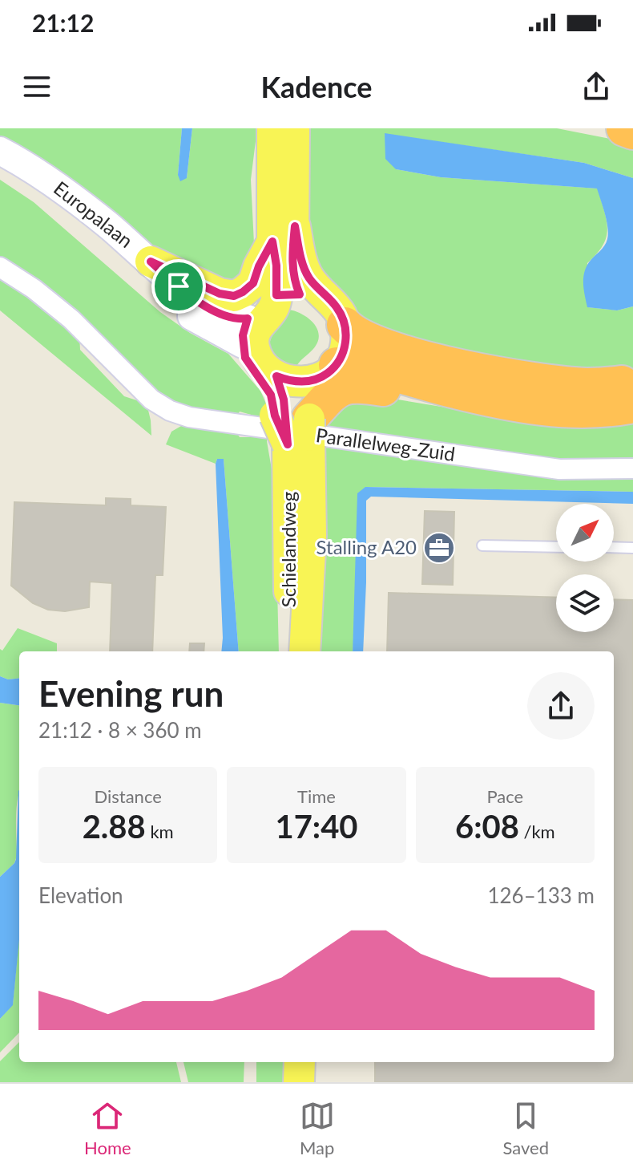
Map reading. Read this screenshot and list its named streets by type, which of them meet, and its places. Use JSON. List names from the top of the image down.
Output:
{
  "streets": {
    "main road": ["Europalaan", "Schielandweg"],
    "street": ["Parallelweg-Zuid"]
  },
  "crossings": [
    ["Europalaan", "Schielandweg"]
  ],
  "places": {
    "office": ["Stalling A20"]
  },
  "north": "top right",
  "page": {
    "status": "21:12",
    "header": "Kadence",
    "heading": ["Evening run", "21:12 · 8 × 360 m"],
    "stats": [
      ["Distance", "2.88 km"],
      ["Time", "17:40"],
      ["Pace", "6:08 /km"]
    ],
    "chart": ["Elevation", "126–133 m"],
    "tabs": ["Home", "Map", "Saved"]
  }
}
